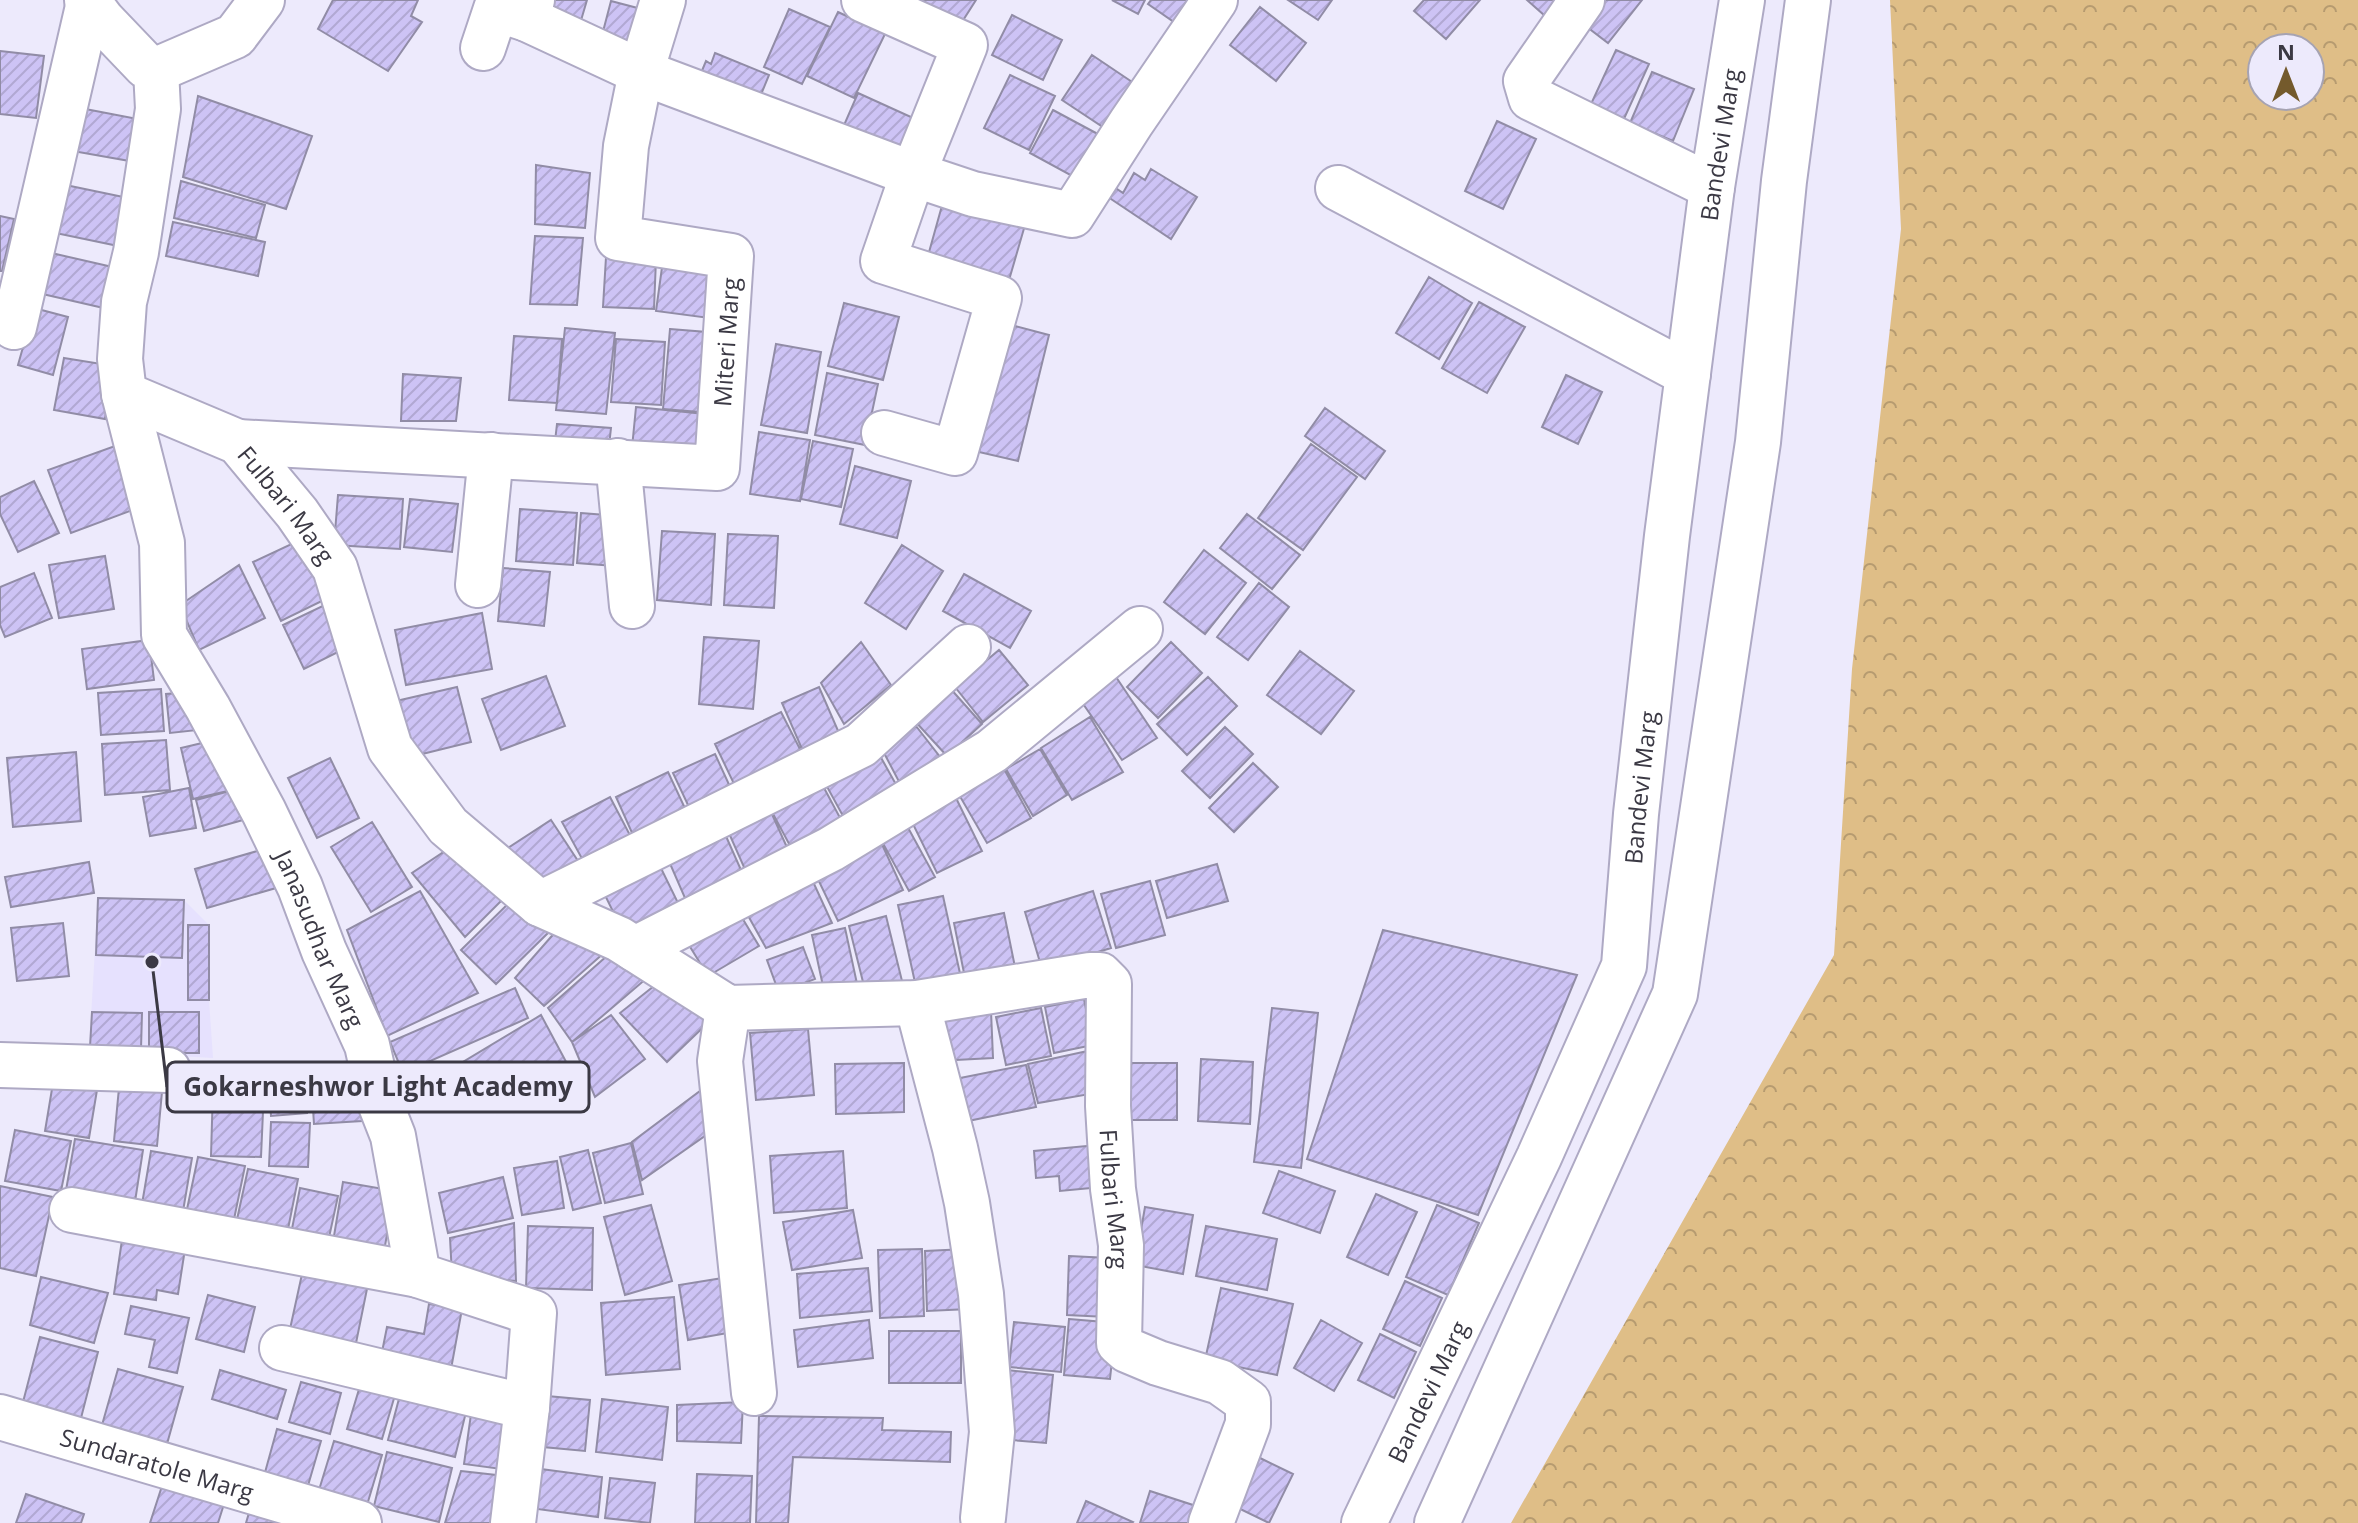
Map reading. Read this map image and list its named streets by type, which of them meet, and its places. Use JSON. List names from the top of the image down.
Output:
{
  "streets": {
    "street": [
      "Bandevi Marg",
      "Miteri Marg",
      "Fulbari Marg",
      "Janasudhar Marg",
      "Sundaratole Marg"
    ]
  },
  "crossings": [
    ["Miteri Marg", "Fulbari Marg"],
    ["Fulbari Marg", "Janasudhar Marg"]
  ],
  "places": ["Gokarneshwor Light Academy"],
  "north": "top"
}
